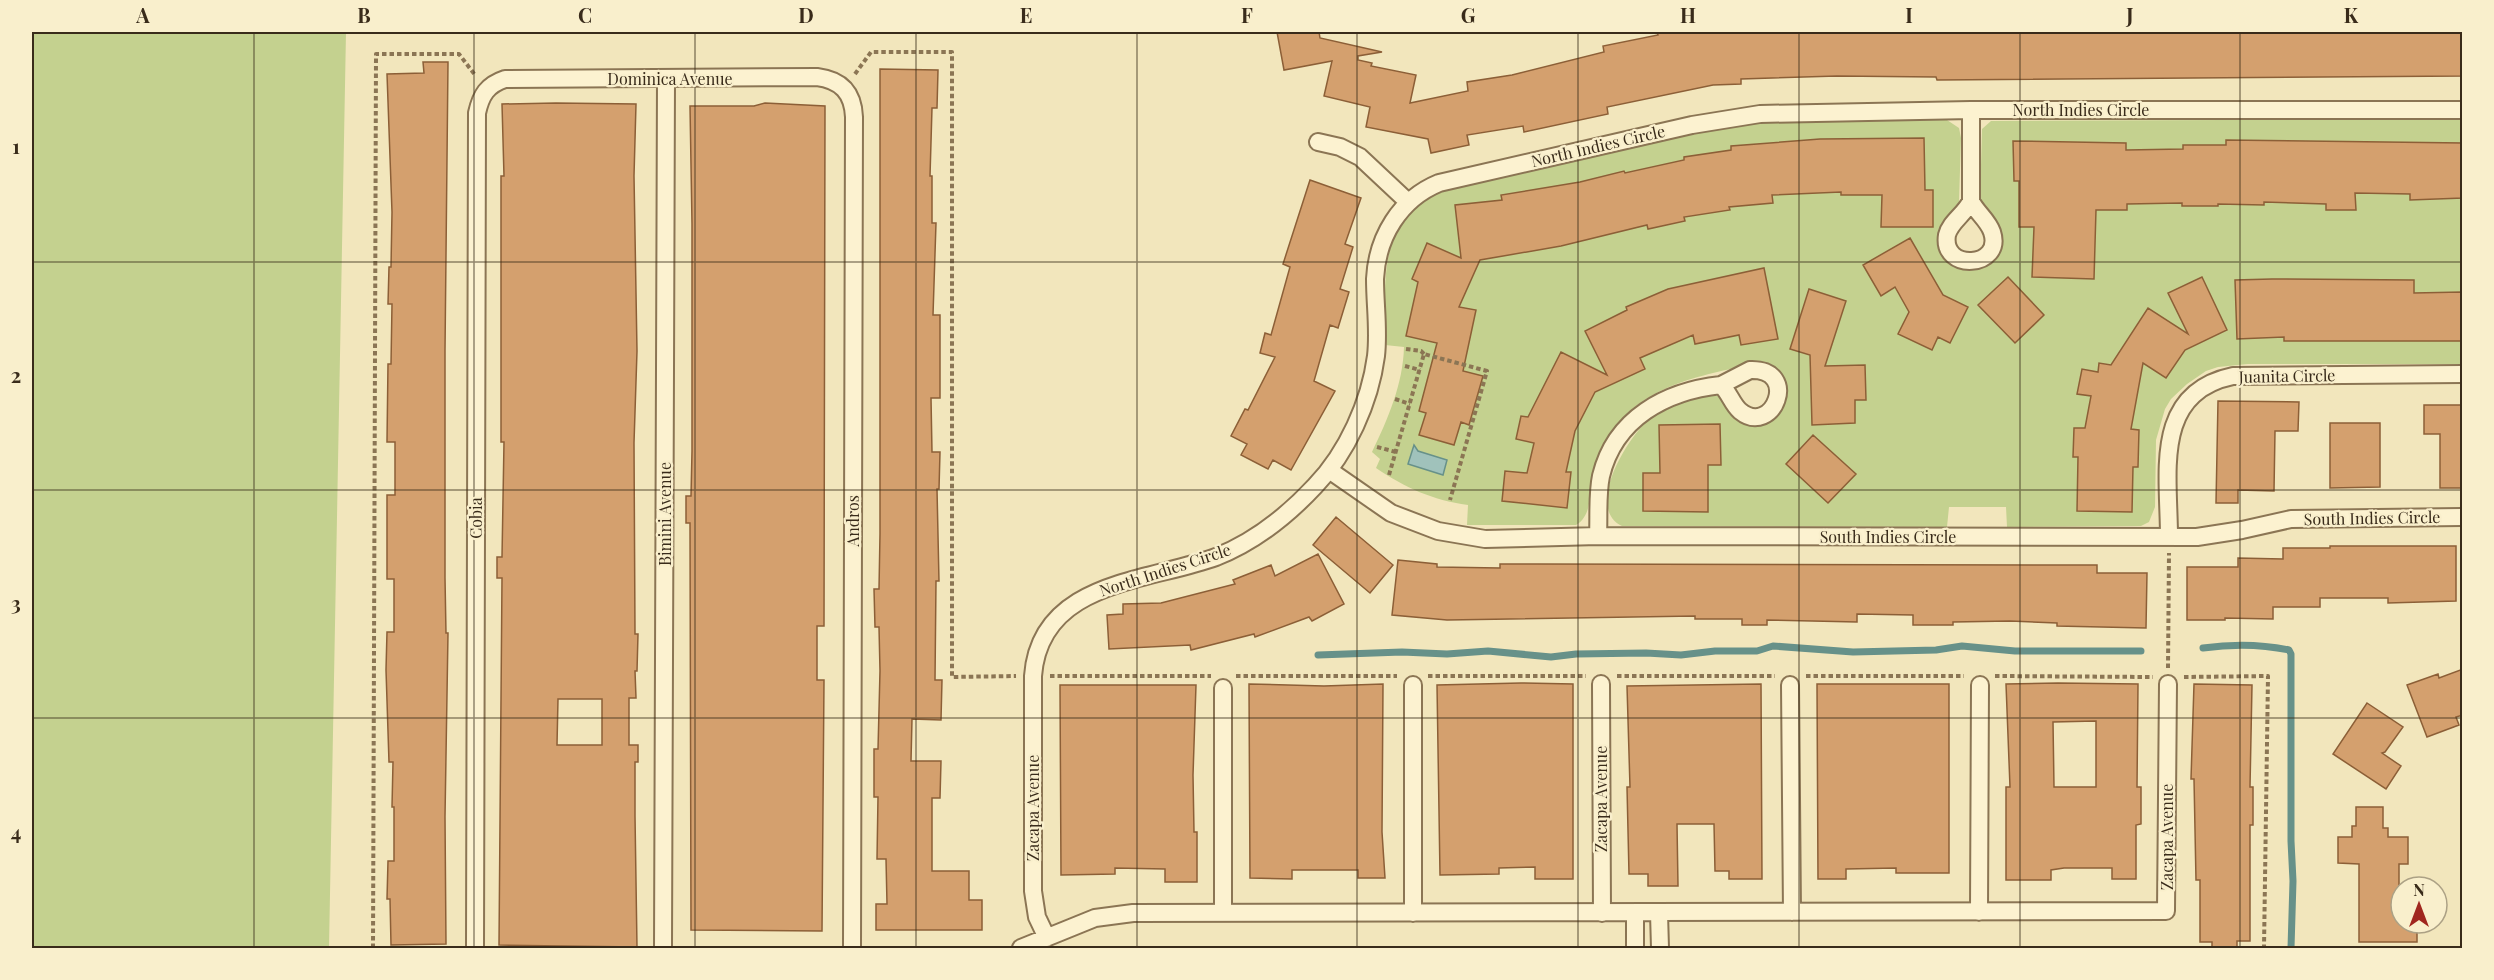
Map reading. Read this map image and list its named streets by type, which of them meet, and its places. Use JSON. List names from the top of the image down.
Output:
{
  "streets": {
    "street": [
      "Dominica Avenue",
      "North Indies Circle",
      "Juanita Circle",
      "Bimini Avenue",
      "Cobia",
      "South Indies Circle",
      "Andros",
      "Zacapa Avenue"
    ]
  },
  "crossings": [
    ["Dominica Avenue", "Bimini Avenue"],
    ["Dominica Avenue", "Cobia"],
    ["Dominica Avenue", "Andros"],
    ["North Indies Circle", "South Indies Circle"],
    ["North Indies Circle", "Zacapa Avenue"],
    ["Juanita Circle", "South Indies Circle"]
  ],
  "north": "top",
  "grid": {
    "columns": [
      "A",
      "B",
      "C",
      "D",
      "E",
      "F",
      "G",
      "H",
      "I",
      "J",
      "K"
    ],
    "rows": [
      "1",
      "2",
      "3",
      "4"
    ]
  }
}
